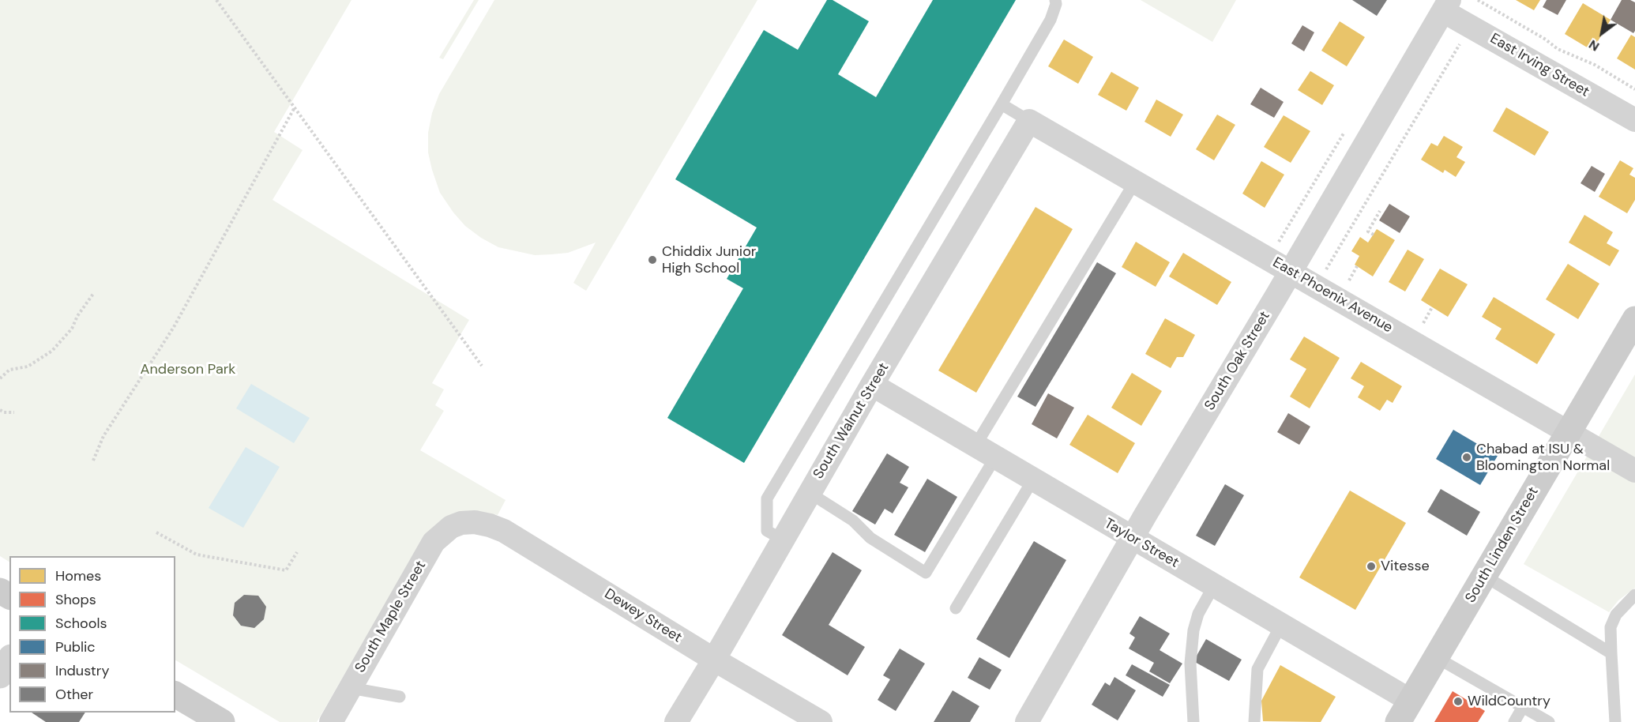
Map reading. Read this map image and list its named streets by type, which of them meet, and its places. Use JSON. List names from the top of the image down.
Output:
{
  "streets": {
    "main road": ["South Linden Street"],
    "street": [
      "East Irving Street",
      "East Phoenix Avenue",
      "South Oak Street",
      "South Walnut Street",
      "Taylor Street",
      "Dewey Street",
      "South Maple Street"
    ]
  },
  "crossings": [
    ["East Irving Street", "South Oak Street"],
    ["East Phoenix Avenue", "South Oak Street"],
    ["East Phoenix Avenue", "South Walnut Street"],
    ["East Phoenix Avenue", "South Linden Street"],
    ["South Oak Street", "Taylor Street"],
    ["South Walnut Street", "Taylor Street"],
    ["South Walnut Street", "Dewey Street"],
    ["Taylor Street", "South Linden Street"],
    ["Dewey Street", "South Maple Street"]
  ],
  "parks": ["Anderson Park"],
  "places": [
    "Chiddix Junior High School",
    "Chabad at ISU & Bloomington Normal",
    "Vitesse",
    "WildCountry"
  ],
  "legend": [
    "Homes",
    "Shops",
    "Schools",
    "Public",
    "Industry",
    "Other"
  ],
  "north": "bottom left"
}
